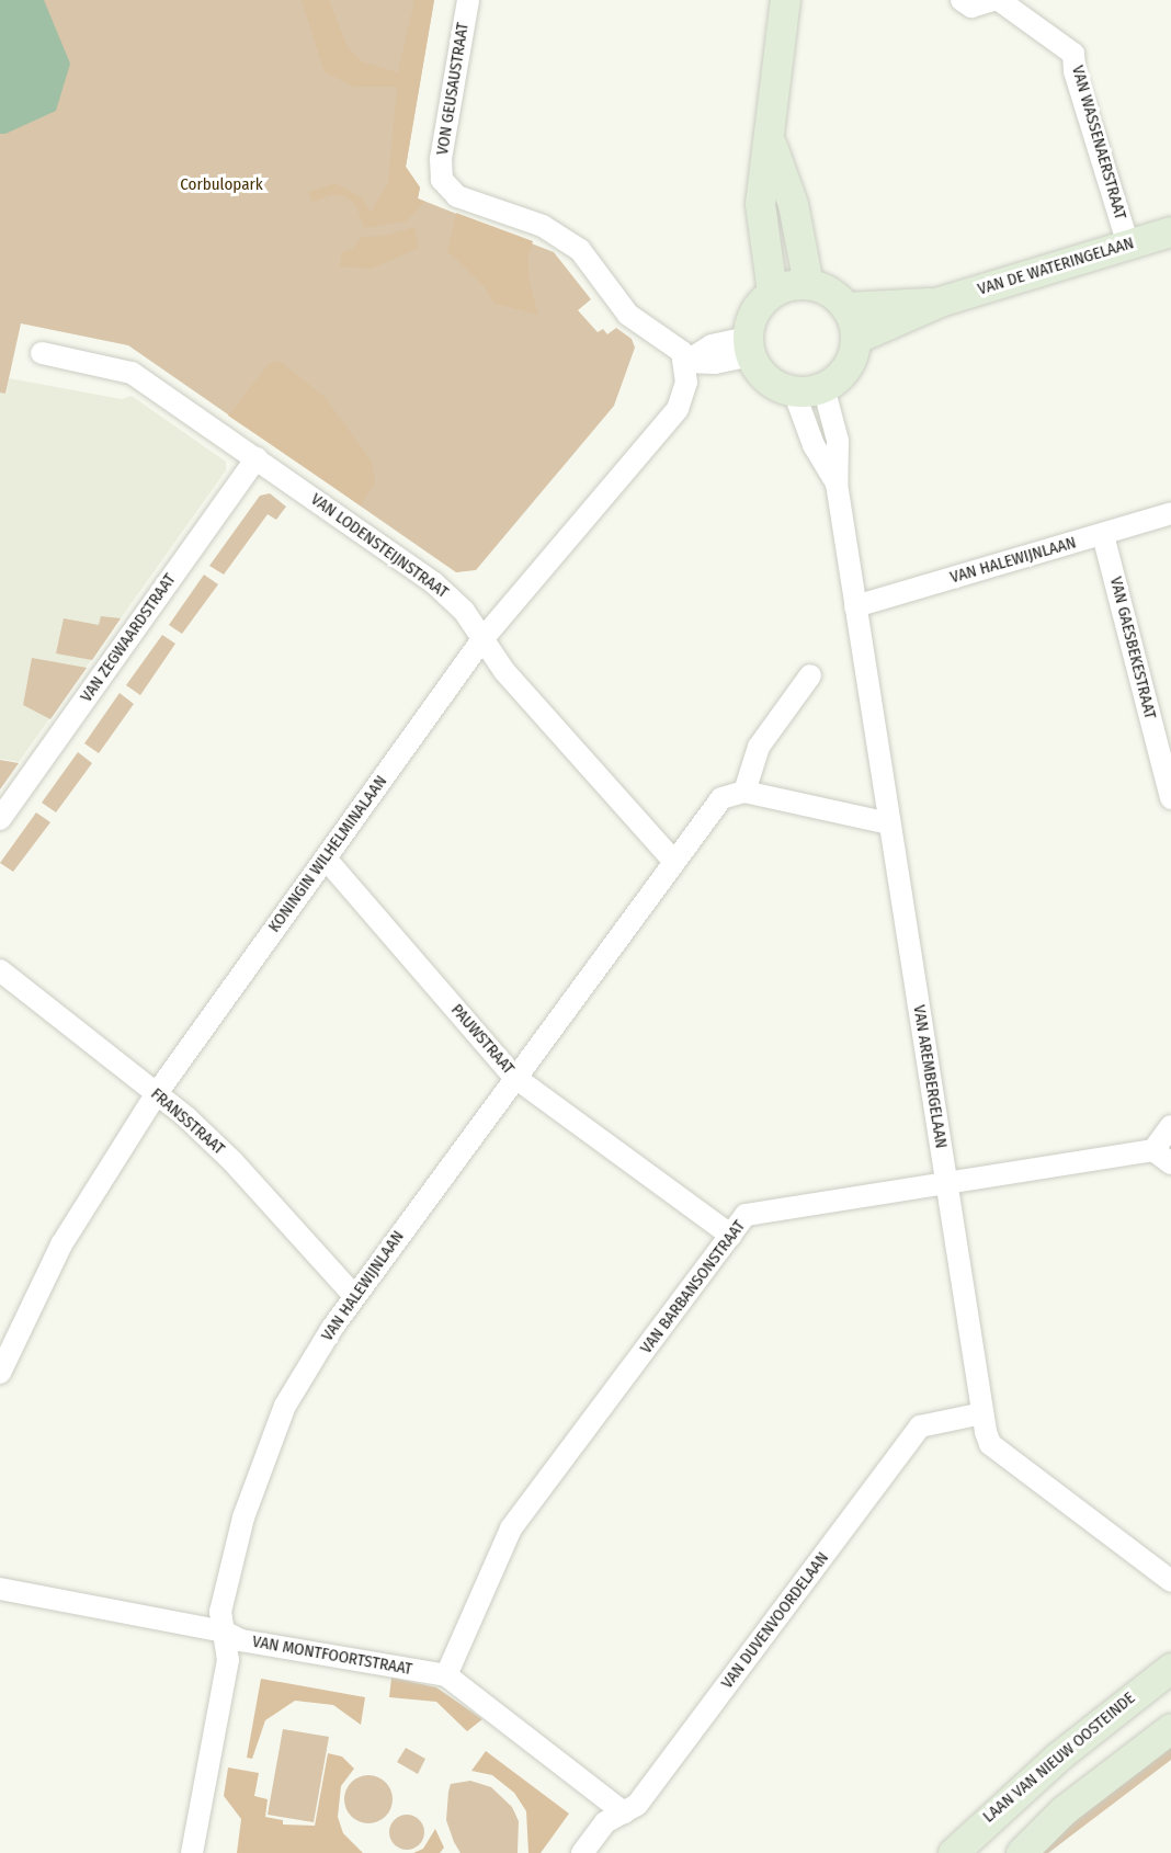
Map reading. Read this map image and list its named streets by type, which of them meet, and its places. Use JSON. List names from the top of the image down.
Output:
{
  "streets": {
    "street": [
      "VON GEUSAUSTRAAT",
      "VAN WASSENAERSTRAAT",
      "VAN DE WATERINGELAAN",
      "VAN LODENSTEIJNSTRAAT",
      "VAN HALEWIJNLAAN",
      "VAN ZEGWAARDSTRAAT",
      "VAN GAESBEKESTRAAT",
      "KONINGIN WILHELMINALAAN",
      "PAUWSTRAAT",
      "VAN AREMBERGELAAN",
      "FRANSSTRAAT",
      "VAN BARBANSONSTRAAT",
      "VAN DUVENVOORDELAAN",
      "VAN MONTFOORTSTRAAT",
      "LAAN VAN NIEUW OOSTEINDE"
    ]
  },
  "crossings": [
    ["VON GEUSAUSTRAAT", "KONINGIN WILHELMINALAAN"],
    ["VAN WASSENAERSTRAAT", "VAN DE WATERINGELAAN"],
    ["VAN DE WATERINGELAAN", "VAN AREMBERGELAAN"],
    ["VAN LODENSTEIJNSTRAAT", "VAN HALEWIJNLAAN"],
    ["VAN LODENSTEIJNSTRAAT", "VAN ZEGWAARDSTRAAT"],
    ["VAN LODENSTEIJNSTRAAT", "KONINGIN WILHELMINALAAN"],
    ["VAN HALEWIJNLAAN", "VAN GAESBEKESTRAAT"],
    ["VAN HALEWIJNLAAN", "PAUWSTRAAT"],
    ["VAN HALEWIJNLAAN", "VAN AREMBERGELAAN"],
    ["VAN HALEWIJNLAAN", "FRANSSTRAAT"],
    ["VAN HALEWIJNLAAN", "VAN MONTFOORTSTRAAT"],
    ["KONINGIN WILHELMINALAAN", "PAUWSTRAAT"],
    ["KONINGIN WILHELMINALAAN", "FRANSSTRAAT"],
    ["PAUWSTRAAT", "VAN BARBANSONSTRAAT"],
    ["VAN AREMBERGELAAN", "VAN BARBANSONSTRAAT"],
    ["VAN AREMBERGELAAN", "VAN DUVENVOORDELAAN"],
    ["VAN BARBANSONSTRAAT", "VAN MONTFOORTSTRAAT"],
    ["VAN DUVENVOORDELAAN", "VAN MONTFOORTSTRAAT"]
  ],
  "parks": ["Corbulopark"]
}
